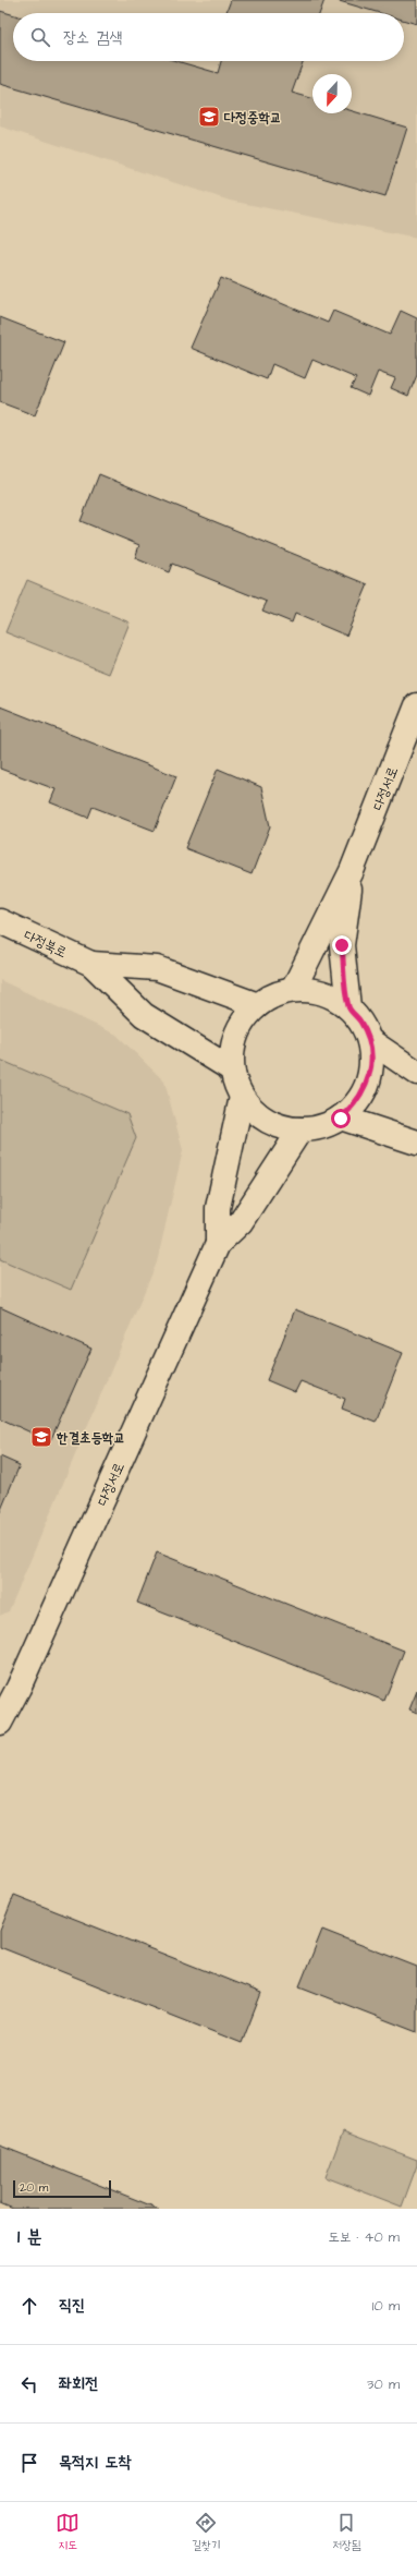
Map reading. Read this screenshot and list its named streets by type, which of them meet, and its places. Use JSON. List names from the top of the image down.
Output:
{
  "streets": {
    "street": ["다정서로", "다정북로"]
  },
  "places": {
    "school or university": ["다정중학교", "한결초등학교"]
  },
  "scale_bar": "20 m",
  "north": "bottom",
  "page": {
    "search": "장소 검색",
    "scale": "20 m",
    "heading": ["1 분", "도보 · 40 m"],
    "list": [
      ["직진", "10 m"],
      ["좌회전", "30 m"],
      "목적지 도착"
    ],
    "nav": ["지도", "길찾기", "저장됨"]
  }
}
